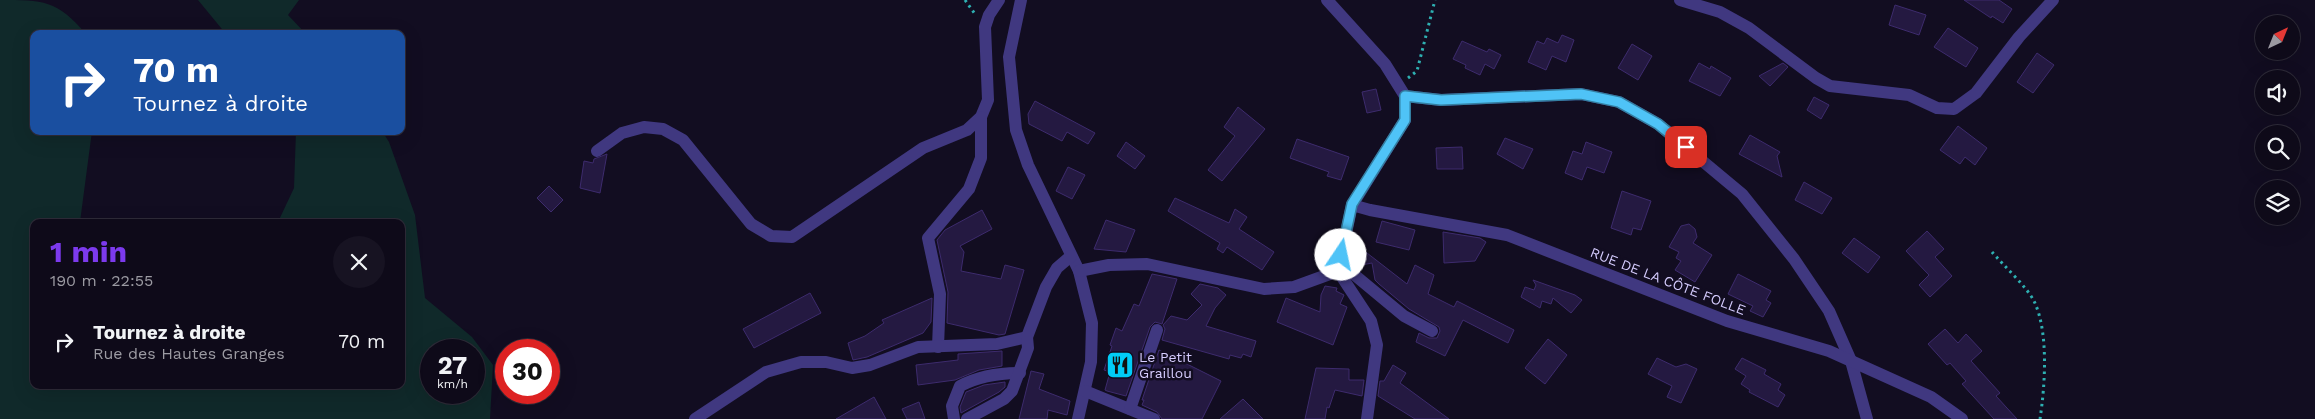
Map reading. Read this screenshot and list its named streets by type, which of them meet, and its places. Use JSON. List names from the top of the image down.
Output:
{
  "streets": {
    "street": ["RUE DE LA CÔTE FOLLE"]
  },
  "places": {
    "restaurant": ["Le Petit Graillou"]
  },
  "north": "top right",
  "page": {
    "turn": ["70 m", "Tournez à droite"],
    "heading": ["1 min", "190 m · 22:55"],
    "list": [
      {
        "name": "Tournez à droite",
        "note": "Rue des Hautes Granges",
        "value": "70 m"
      }
    ],
    "speed": "27 km/h",
    "limit": "30"
  }
}
